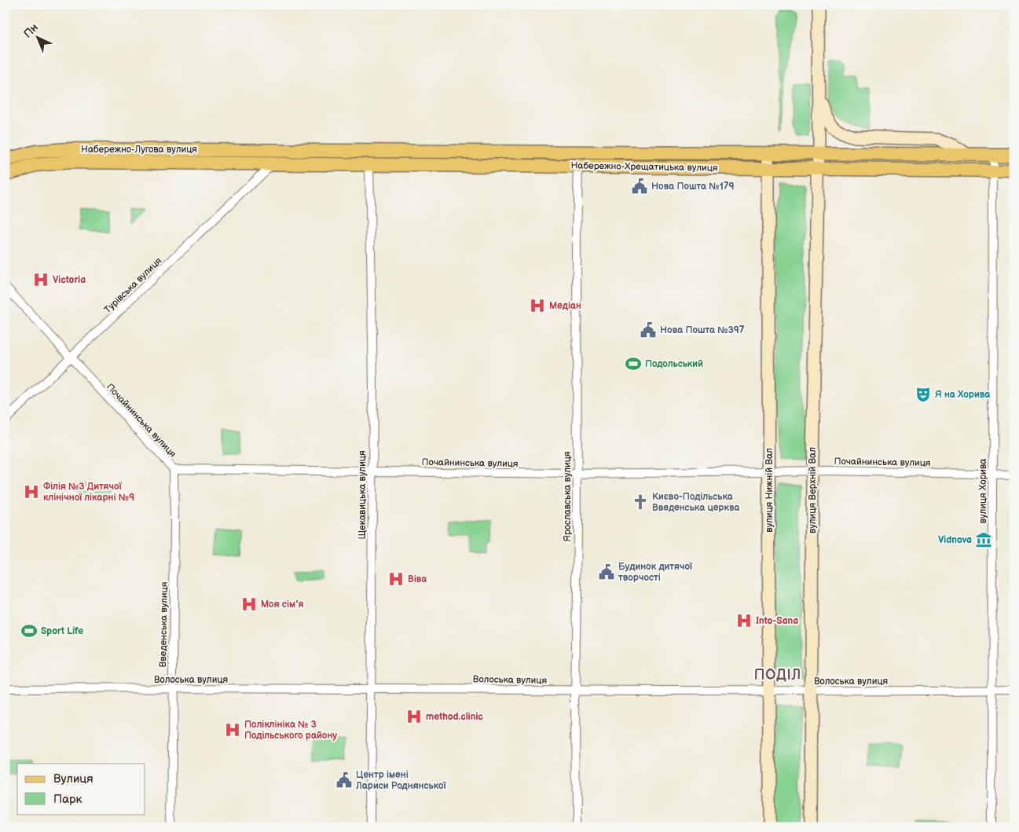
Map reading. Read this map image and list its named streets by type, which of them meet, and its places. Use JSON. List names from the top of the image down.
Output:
{
  "streets": {
    "main road": [
      "Набережно-Лугова вулиця",
      "Набережно-Хрещатицька вулиця",
      "вулиця Нижній Вал",
      "вулиця Верхній Вал"
    ],
    "street": [
      "Турівська вулиця",
      "Почайнинська вулиця",
      "вулиця Хорива",
      "Щекавицька вулиця",
      "Ярославська вулиця",
      "Введенська вулиця",
      "Волоська вулиця"
    ]
  },
  "crossings": [
    ["Набережно-Лугова вулиця", "Набережно-Хрещатицька вулиця"],
    ["Набережно-Лугова вулиця", "Турівська вулиця"],
    ["Набережно-Хрещатицька вулиця", "Турівська вулиця"],
    ["Набережно-Хрещатицька вулиця", "вулиця Нижній Вал"],
    ["Набережно-Хрещатицька вулиця", "вулиця Верхній Вал"],
    ["Набережно-Хрещатицька вулиця", "вулиця Хорива"],
    ["Набережно-Хрещатицька вулиця", "Щекавицька вулиця"],
    ["Набережно-Хрещатицька вулиця", "Ярославська вулиця"],
    ["Турівська вулиця", "Почайнинська вулиця"],
    ["Почайнинська вулиця", "вулиця Нижній Вал"],
    ["Почайнинська вулиця", "вулиця Верхній Вал"],
    ["Почайнинська вулиця", "вулиця Хорива"],
    ["Почайнинська вулиця", "Щекавицька вулиця"],
    ["Почайнинська вулиця", "Ярославська вулиця"],
    ["Почайнинська вулиця", "Введенська вулиця"],
    ["вулиця Нижній Вал", "Волоська вулиця"],
    ["вулиця Верхній Вал", "Волоська вулиця"],
    ["вулиця Хорива", "Волоська вулиця"],
    ["Щекавицька вулиця", "Волоська вулиця"],
    ["Ярославська вулиця", "Волоська вулиця"],
    ["Введенська вулиця", "Волоська вулиця"]
  ],
  "districts": ["ПОДІЛ"],
  "places": {
    "public building": [
      "Нова Пошта №179",
      "Нова Пошта №397",
      "Будинок дитячої творчості",
      "Центр імені Лариси Роднянської"
    ],
    "hospital": [
      "Victoria",
      "Медіан",
      "Філія №3 Дитячої клінічної лікарні №9",
      "Віва",
      "Моя сім’я",
      "Into-Sana",
      "method.clinic",
      "Поліклініка № 3 Подільського району"
    ],
    "sports": ["Подольський", "Sport Life"],
    "theatre": ["Я на Хорива"],
    "church": ["Києво-Подільська Введенська церква"],
    "museum": ["Vidnova"]
  },
  "legend": ["Вулиця", "Парк"],
  "north": "top left"
}
